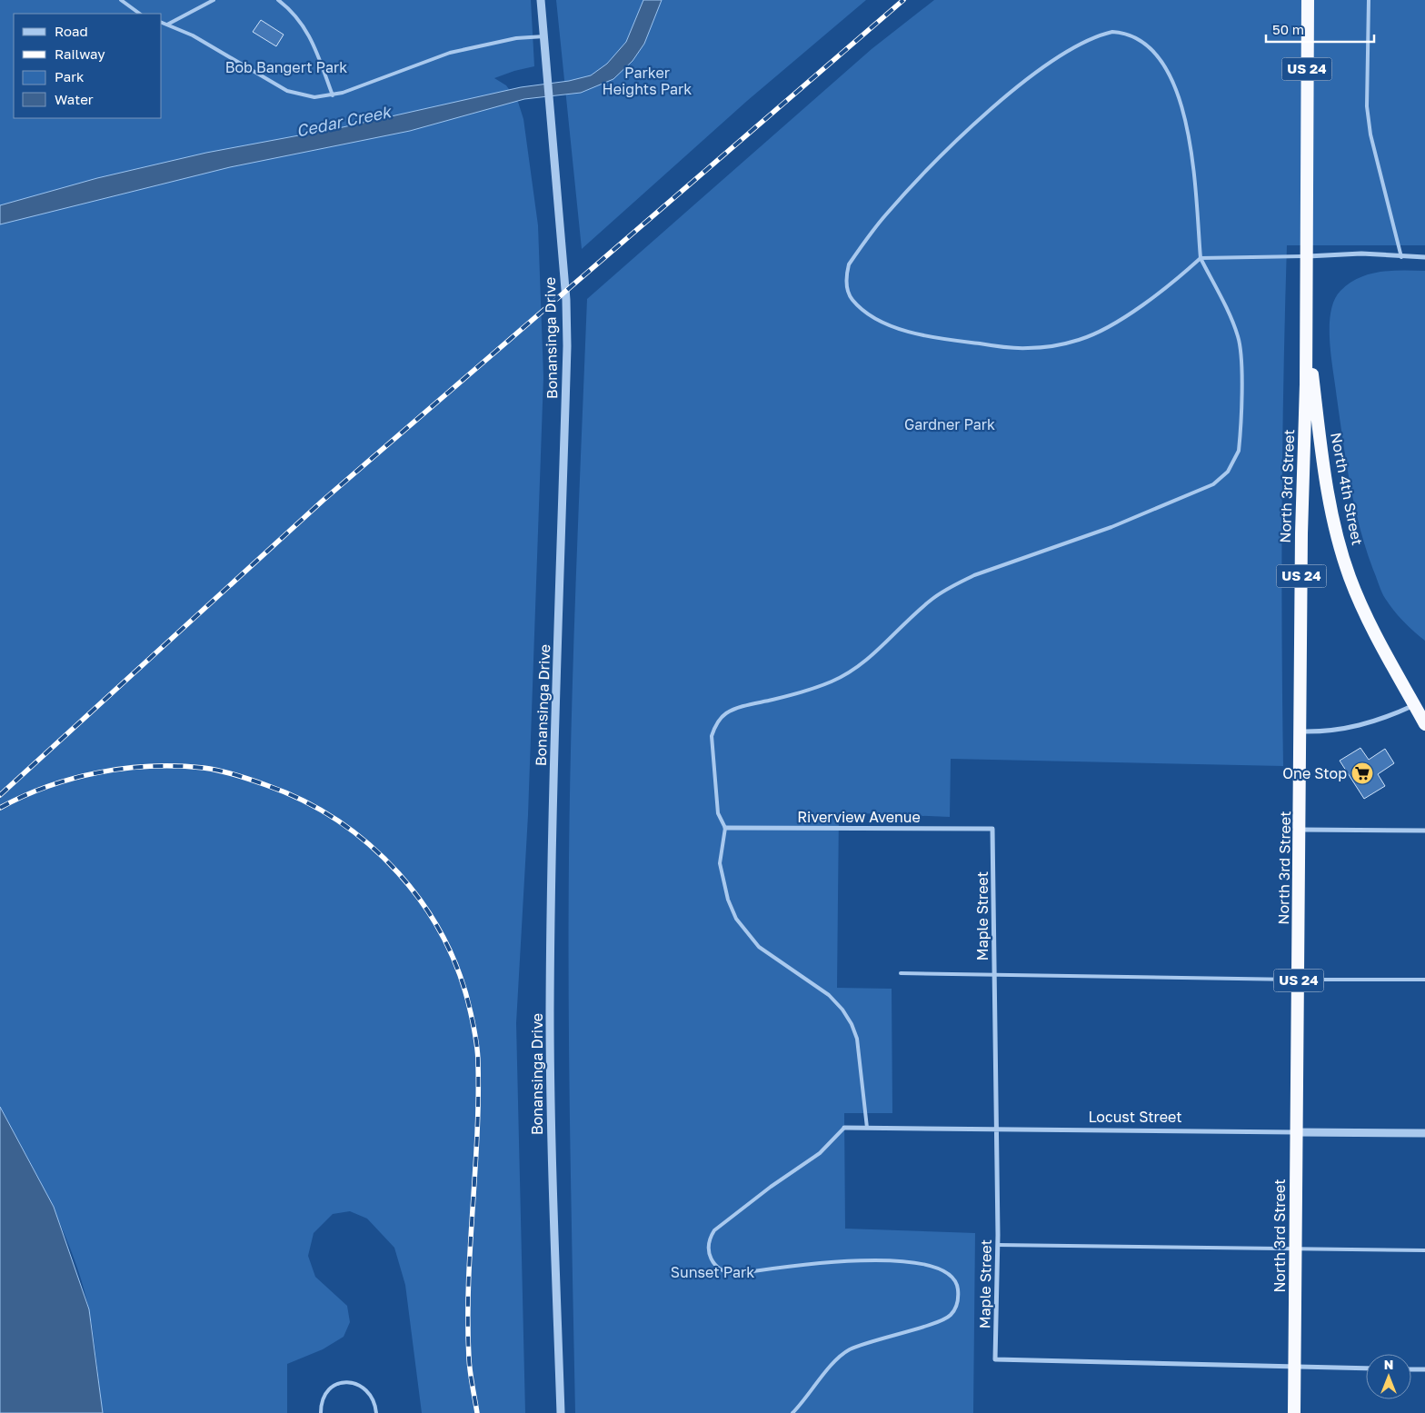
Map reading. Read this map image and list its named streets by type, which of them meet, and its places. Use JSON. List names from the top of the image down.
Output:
{
  "streets": {
    "highway": ["US 24", "North 3rd Street", "North 4th Street"],
    "street": [
      "Bonansinga Drive",
      "Riverview Avenue",
      "Maple Street",
      "Locust Street"
    ]
  },
  "crossings": [
    ["US 24", "North 3rd Street"],
    ["US 24", "North 4th Street"],
    ["North 3rd Street", "North 4th Street"],
    ["North 3rd Street", "Maple Street"],
    ["North 3rd Street", "Locust Street"],
    ["Riverview Avenue", "Maple Street"],
    ["Maple Street", "Locust Street"]
  ],
  "water": ["Cedar Creek"],
  "parks": [
    "Bob Bangert Park",
    "Parker Heights Park",
    "Gardner Park",
    "Sunset Park"
  ],
  "places": {
    "supermarket": ["One Stop"]
  },
  "legend": [
    "Road",
    "Railway",
    "Park",
    "Water"
  ],
  "scale_bar": "50 m",
  "north": "top"
}
